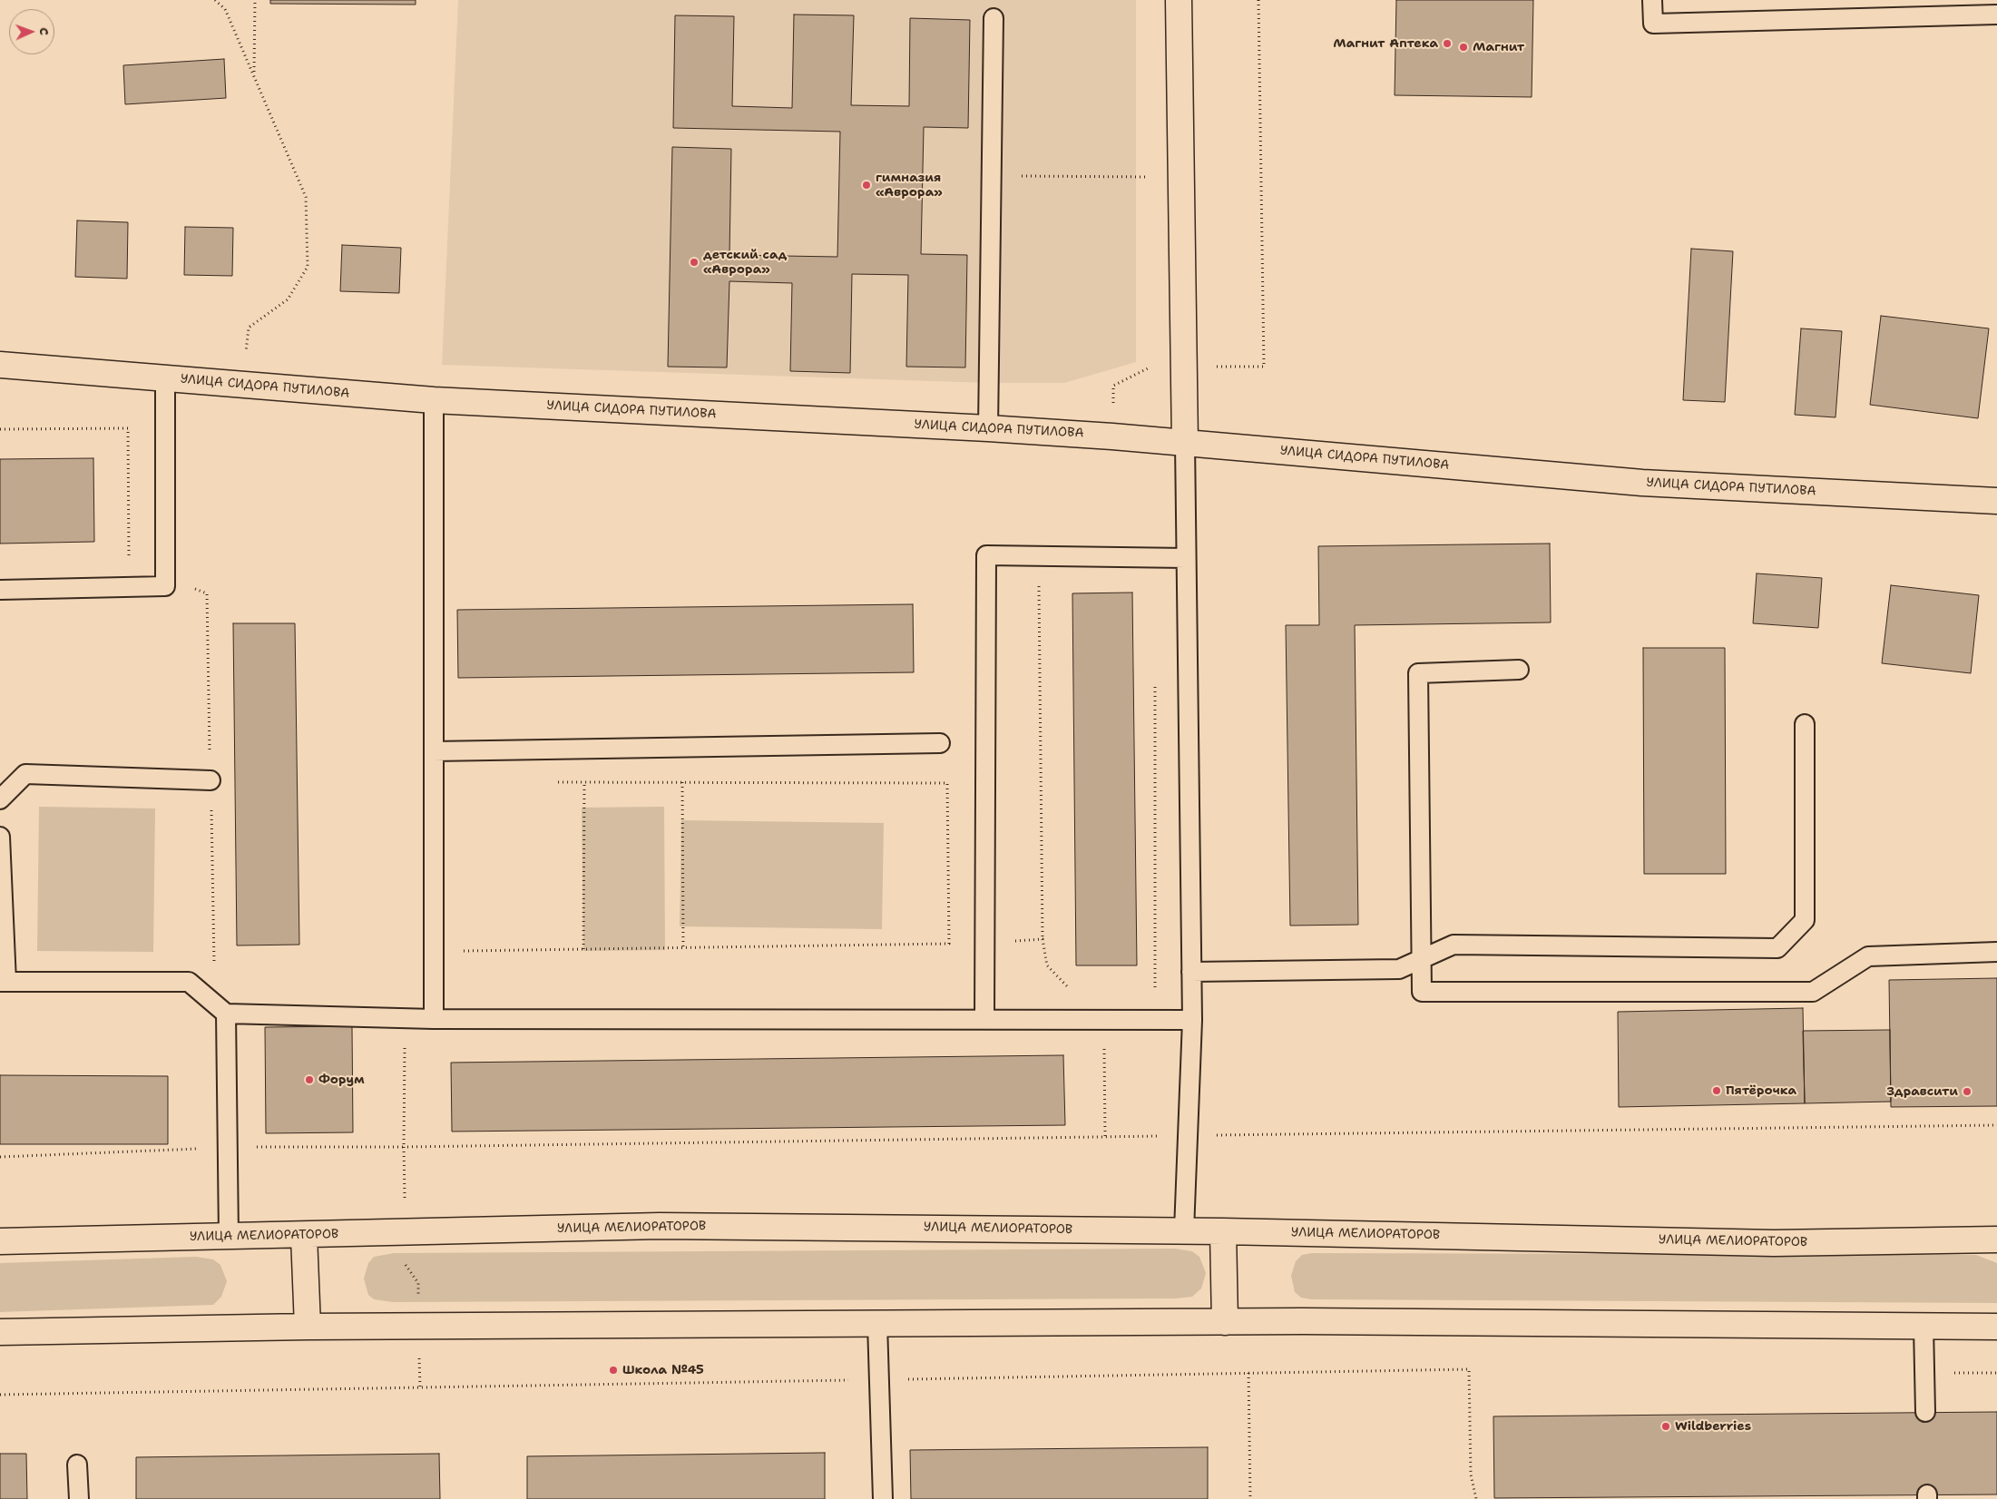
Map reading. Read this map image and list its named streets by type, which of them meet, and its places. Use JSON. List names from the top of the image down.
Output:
{
  "streets": {
    "street": ["УЛИЦА СИДОРА ПУТИЛОВА", "УЛИЦА МЕЛИОРАТОРОВ"]
  },
  "places": [
    "Магнит Аптека",
    "Магнит",
    "гимназия «Аврора»",
    "детский сад «Аврора»",
    "Форум",
    "Пятёрочка",
    "Здравсити",
    "Школа №45",
    "Wildberries"
  ],
  "north": "right"
}
